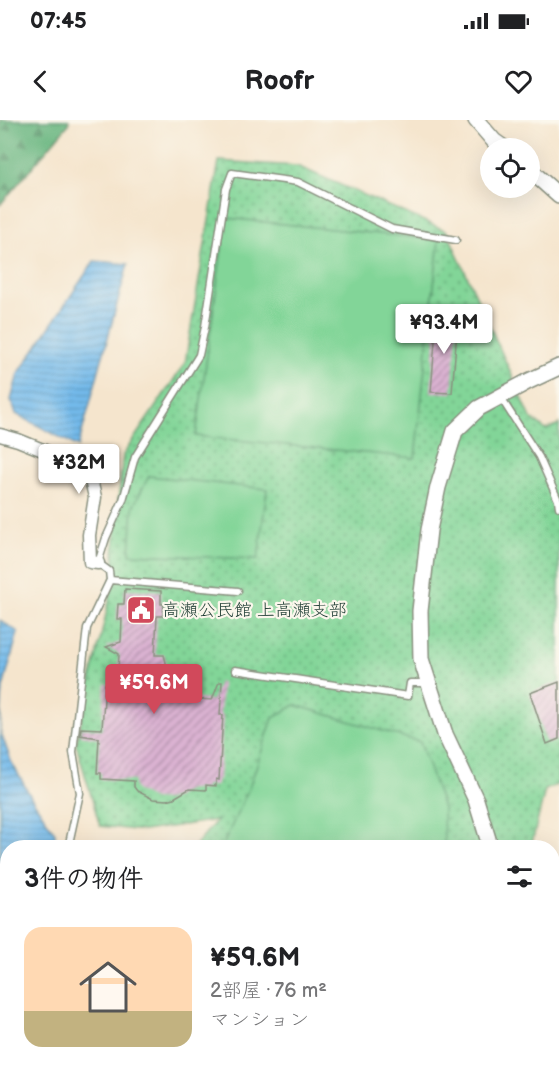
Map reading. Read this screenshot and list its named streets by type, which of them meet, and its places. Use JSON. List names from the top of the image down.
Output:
{
  "places": {
    "public building": ["高瀬公民館 上高瀬支部"]
  },
  "page": {
    "status": "07:45",
    "header": "Roofr",
    "price": ["¥93.4M", "¥32M", "¥59.6M"],
    "heading": "3件の物件",
    "list": [
      {
        "name": "¥59.6M",
        "note": "2部屋 · 76 m² · マンション"
      }
    ]
  }
}
